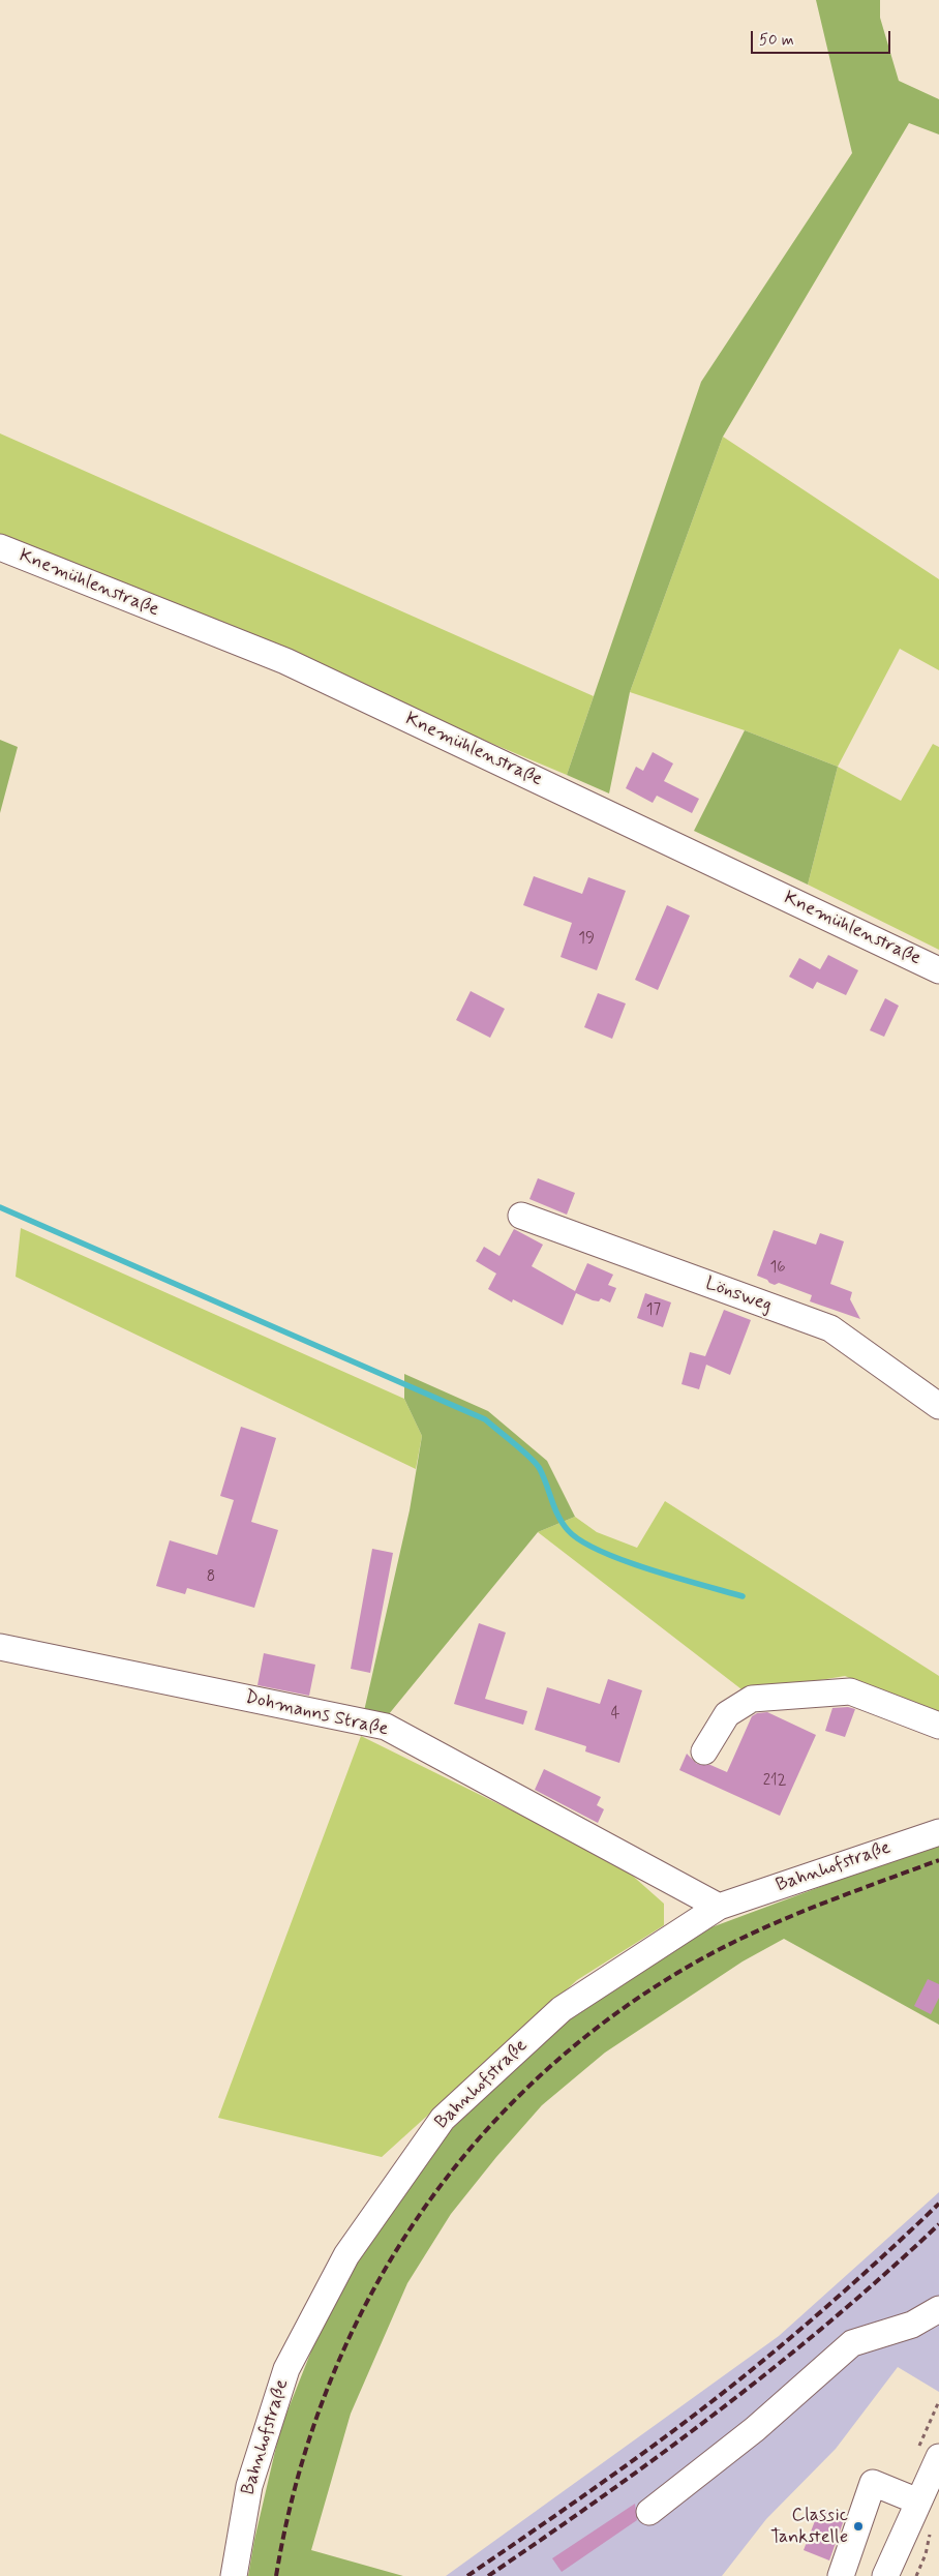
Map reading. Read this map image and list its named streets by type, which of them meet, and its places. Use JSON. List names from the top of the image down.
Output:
{
  "streets": {
    "street": [
      "Knemühlenstraße",
      "Lönsweg",
      "Dohmanns Straße",
      "Bahnhofstraße"
    ]
  },
  "crossings": [
    ["Dohmanns Straße", "Bahnhofstraße"]
  ],
  "places": ["Classic Tankstelle"],
  "house_numbers": [
    "19",
    "16",
    "17",
    "8",
    "4",
    "212"
  ],
  "scale_bar": "50 m"
}
